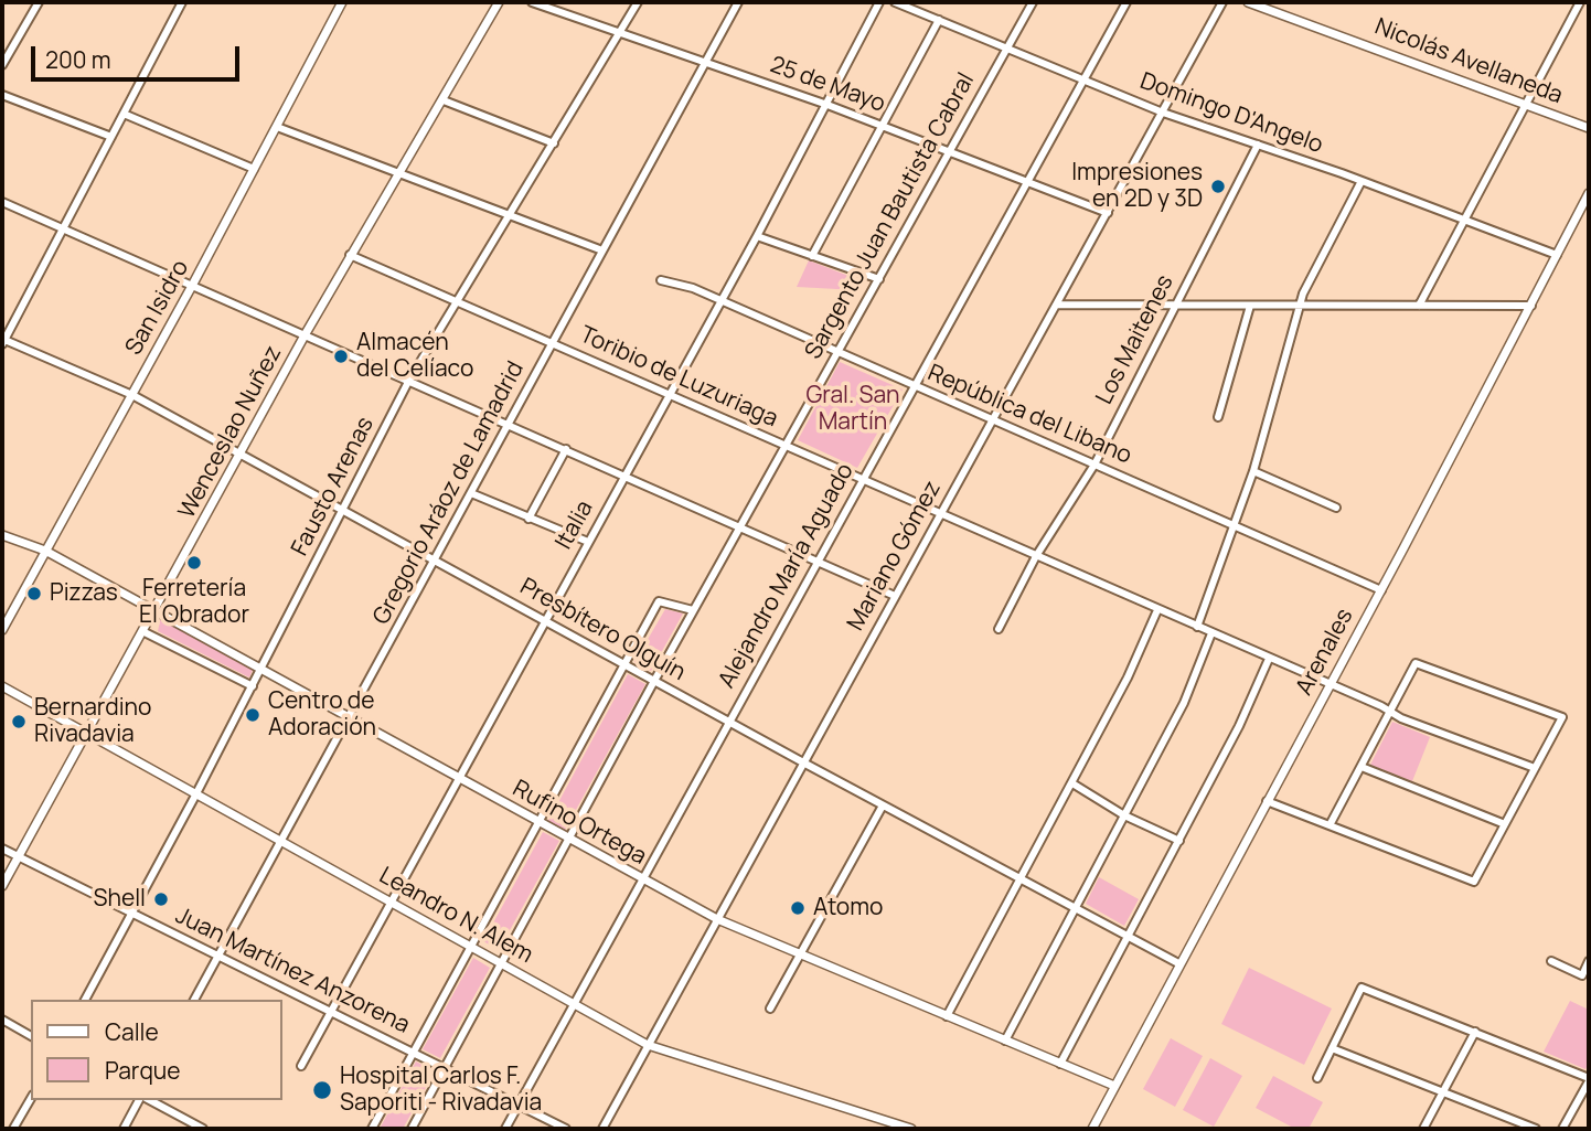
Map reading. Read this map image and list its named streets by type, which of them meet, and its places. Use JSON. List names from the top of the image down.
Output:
{
  "streets": {
    "street": [
      "Nicolás Avellaneda",
      "25 de Mayo",
      "Domingo D'Angelo",
      "Sargento Juan Bautista Cabral",
      "San Isidro",
      "Los Maitenes",
      "Toribio de Luzuriaga",
      "República del Libano",
      "Wenceslao Nuñez",
      "Fausto Arenas",
      "Gregorio Aráoz de Lamadrid",
      "Italia",
      "Mariano Gómez",
      "Alejandro María Aguado",
      "Presbítero Olguín",
      "Arenales",
      "Rufino Ortega",
      "Leandro N. Alem",
      "Juan Martínez Anzorena"
    ]
  },
  "crossings": [
    ["25 de Mayo", "Sargento Juan Bautista Cabral"],
    ["25 de Mayo", "Fausto Arenas"],
    ["25 de Mayo", "Gregorio Aráoz de Lamadrid"],
    ["25 de Mayo", "Italia"],
    ["25 de Mayo", "Mariano Gómez"],
    ["25 de Mayo", "Alejandro María Aguado"],
    ["Domingo D'Angelo", "Sargento Juan Bautista Cabral"],
    ["Domingo D'Angelo", "Los Maitenes"],
    ["Domingo D'Angelo", "Mariano Gómez"],
    ["Domingo D'Angelo", "Alejandro María Aguado"],
    ["Domingo D'Angelo", "Arenales"],
    ["Sargento Juan Bautista Cabral", "Toribio de Luzuriaga"],
    ["Sargento Juan Bautista Cabral", "República del Libano"],
    ["Sargento Juan Bautista Cabral", "Presbítero Olguín"],
    ["Sargento Juan Bautista Cabral", "Rufino Ortega"],
    ["Sargento Juan Bautista Cabral", "Leandro N. Alem"],
    ["Sargento Juan Bautista Cabral", "Juan Martínez Anzorena"],
    ["San Isidro", "Presbítero Olguín"],
    ["San Isidro", "Rufino Ortega"],
    ["Los Maitenes", "Toribio de Luzuriaga"],
    ["Los Maitenes", "República del Libano"],
    ["Toribio de Luzuriaga", "Wenceslao Nuñez"],
    ["Toribio de Luzuriaga", "Fausto Arenas"],
    ["Toribio de Luzuriaga", "Gregorio Aráoz de Lamadrid"],
    ["Toribio de Luzuriaga", "Italia"],
    ["Toribio de Luzuriaga", "Mariano Gómez"],
    ["Toribio de Luzuriaga", "Alejandro María Aguado"],
    ["Toribio de Luzuriaga", "Arenales"],
    ["República del Libano", "Italia"],
    ["República del Libano", "Mariano Gómez"],
    ["República del Libano", "Alejandro María Aguado"],
    ["República del Libano", "Arenales"],
    ["Wenceslao Nuñez", "Presbítero Olguín"],
    ["Wenceslao Nuñez", "Rufino Ortega"],
    ["Wenceslao Nuñez", "Leandro N. Alem"],
    ["Wenceslao Nuñez", "Juan Martínez Anzorena"],
    ["Fausto Arenas", "Presbítero Olguín"],
    ["Fausto Arenas", "Rufino Ortega"],
    ["Fausto Arenas", "Leandro N. Alem"],
    ["Fausto Arenas", "Juan Martínez Anzorena"],
    ["Gregorio Aráoz de Lamadrid", "Presbítero Olguín"],
    ["Gregorio Aráoz de Lamadrid", "Rufino Ortega"],
    ["Gregorio Aráoz de Lamadrid", "Leandro N. Alem"],
    ["Gregorio Aráoz de Lamadrid", "Juan Martínez Anzorena"],
    ["Italia", "Presbítero Olguín"],
    ["Italia", "Rufino Ortega"],
    ["Italia", "Leandro N. Alem"],
    ["Italia", "Juan Martínez Anzorena"],
    ["Mariano Gómez", "Presbítero Olguín"],
    ["Mariano Gómez", "Rufino Ortega"],
    ["Mariano Gómez", "Leandro N. Alem"],
    ["Alejandro María Aguado", "Presbítero Olguín"],
    ["Alejandro María Aguado", "Rufino Ortega"],
    ["Alejandro María Aguado", "Leandro N. Alem"],
    ["Alejandro María Aguado", "Juan Martínez Anzorena"],
    ["Presbítero Olguín", "Arenales"],
    ["Arenales", "Rufino Ortega"]
  ],
  "parks": ["Gral. San Martín"],
  "places": [
    "Impresiones en 2D y 3D",
    "Almacén del Celíaco",
    "Ferretería El Obrador",
    "Pizzas",
    "Centro de Adoración",
    "Bernardino Rivadavia",
    "Shell",
    "Atomo",
    "Hospital Carlos F. Saporiti - Rivadavia"
  ],
  "legend": ["Calle", "Parque"],
  "scale_bar": "200 m"
}
